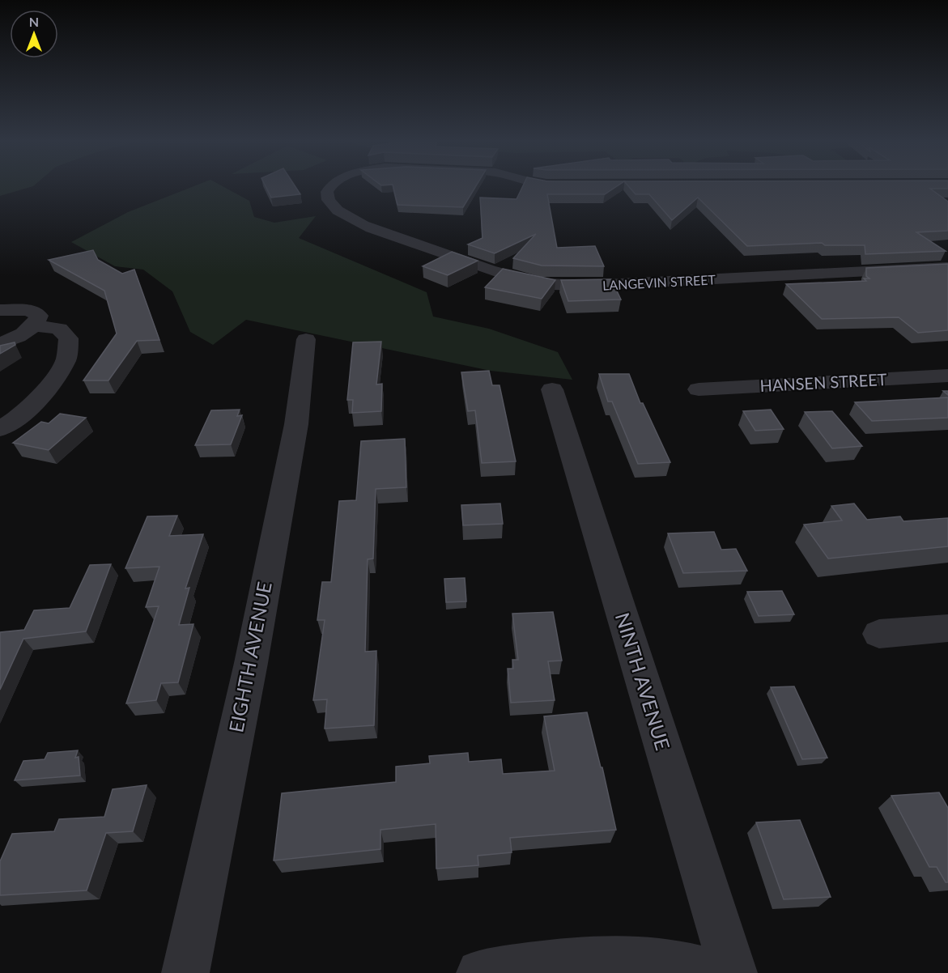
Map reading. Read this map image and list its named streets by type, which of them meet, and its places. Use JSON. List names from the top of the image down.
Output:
{
  "streets": {
    "street": [
      "LANGEVIN STREET",
      "HANSEN STREET",
      "EIGHTH AVENUE",
      "NINTH AVENUE"
    ]
  },
  "north": "top"
}
